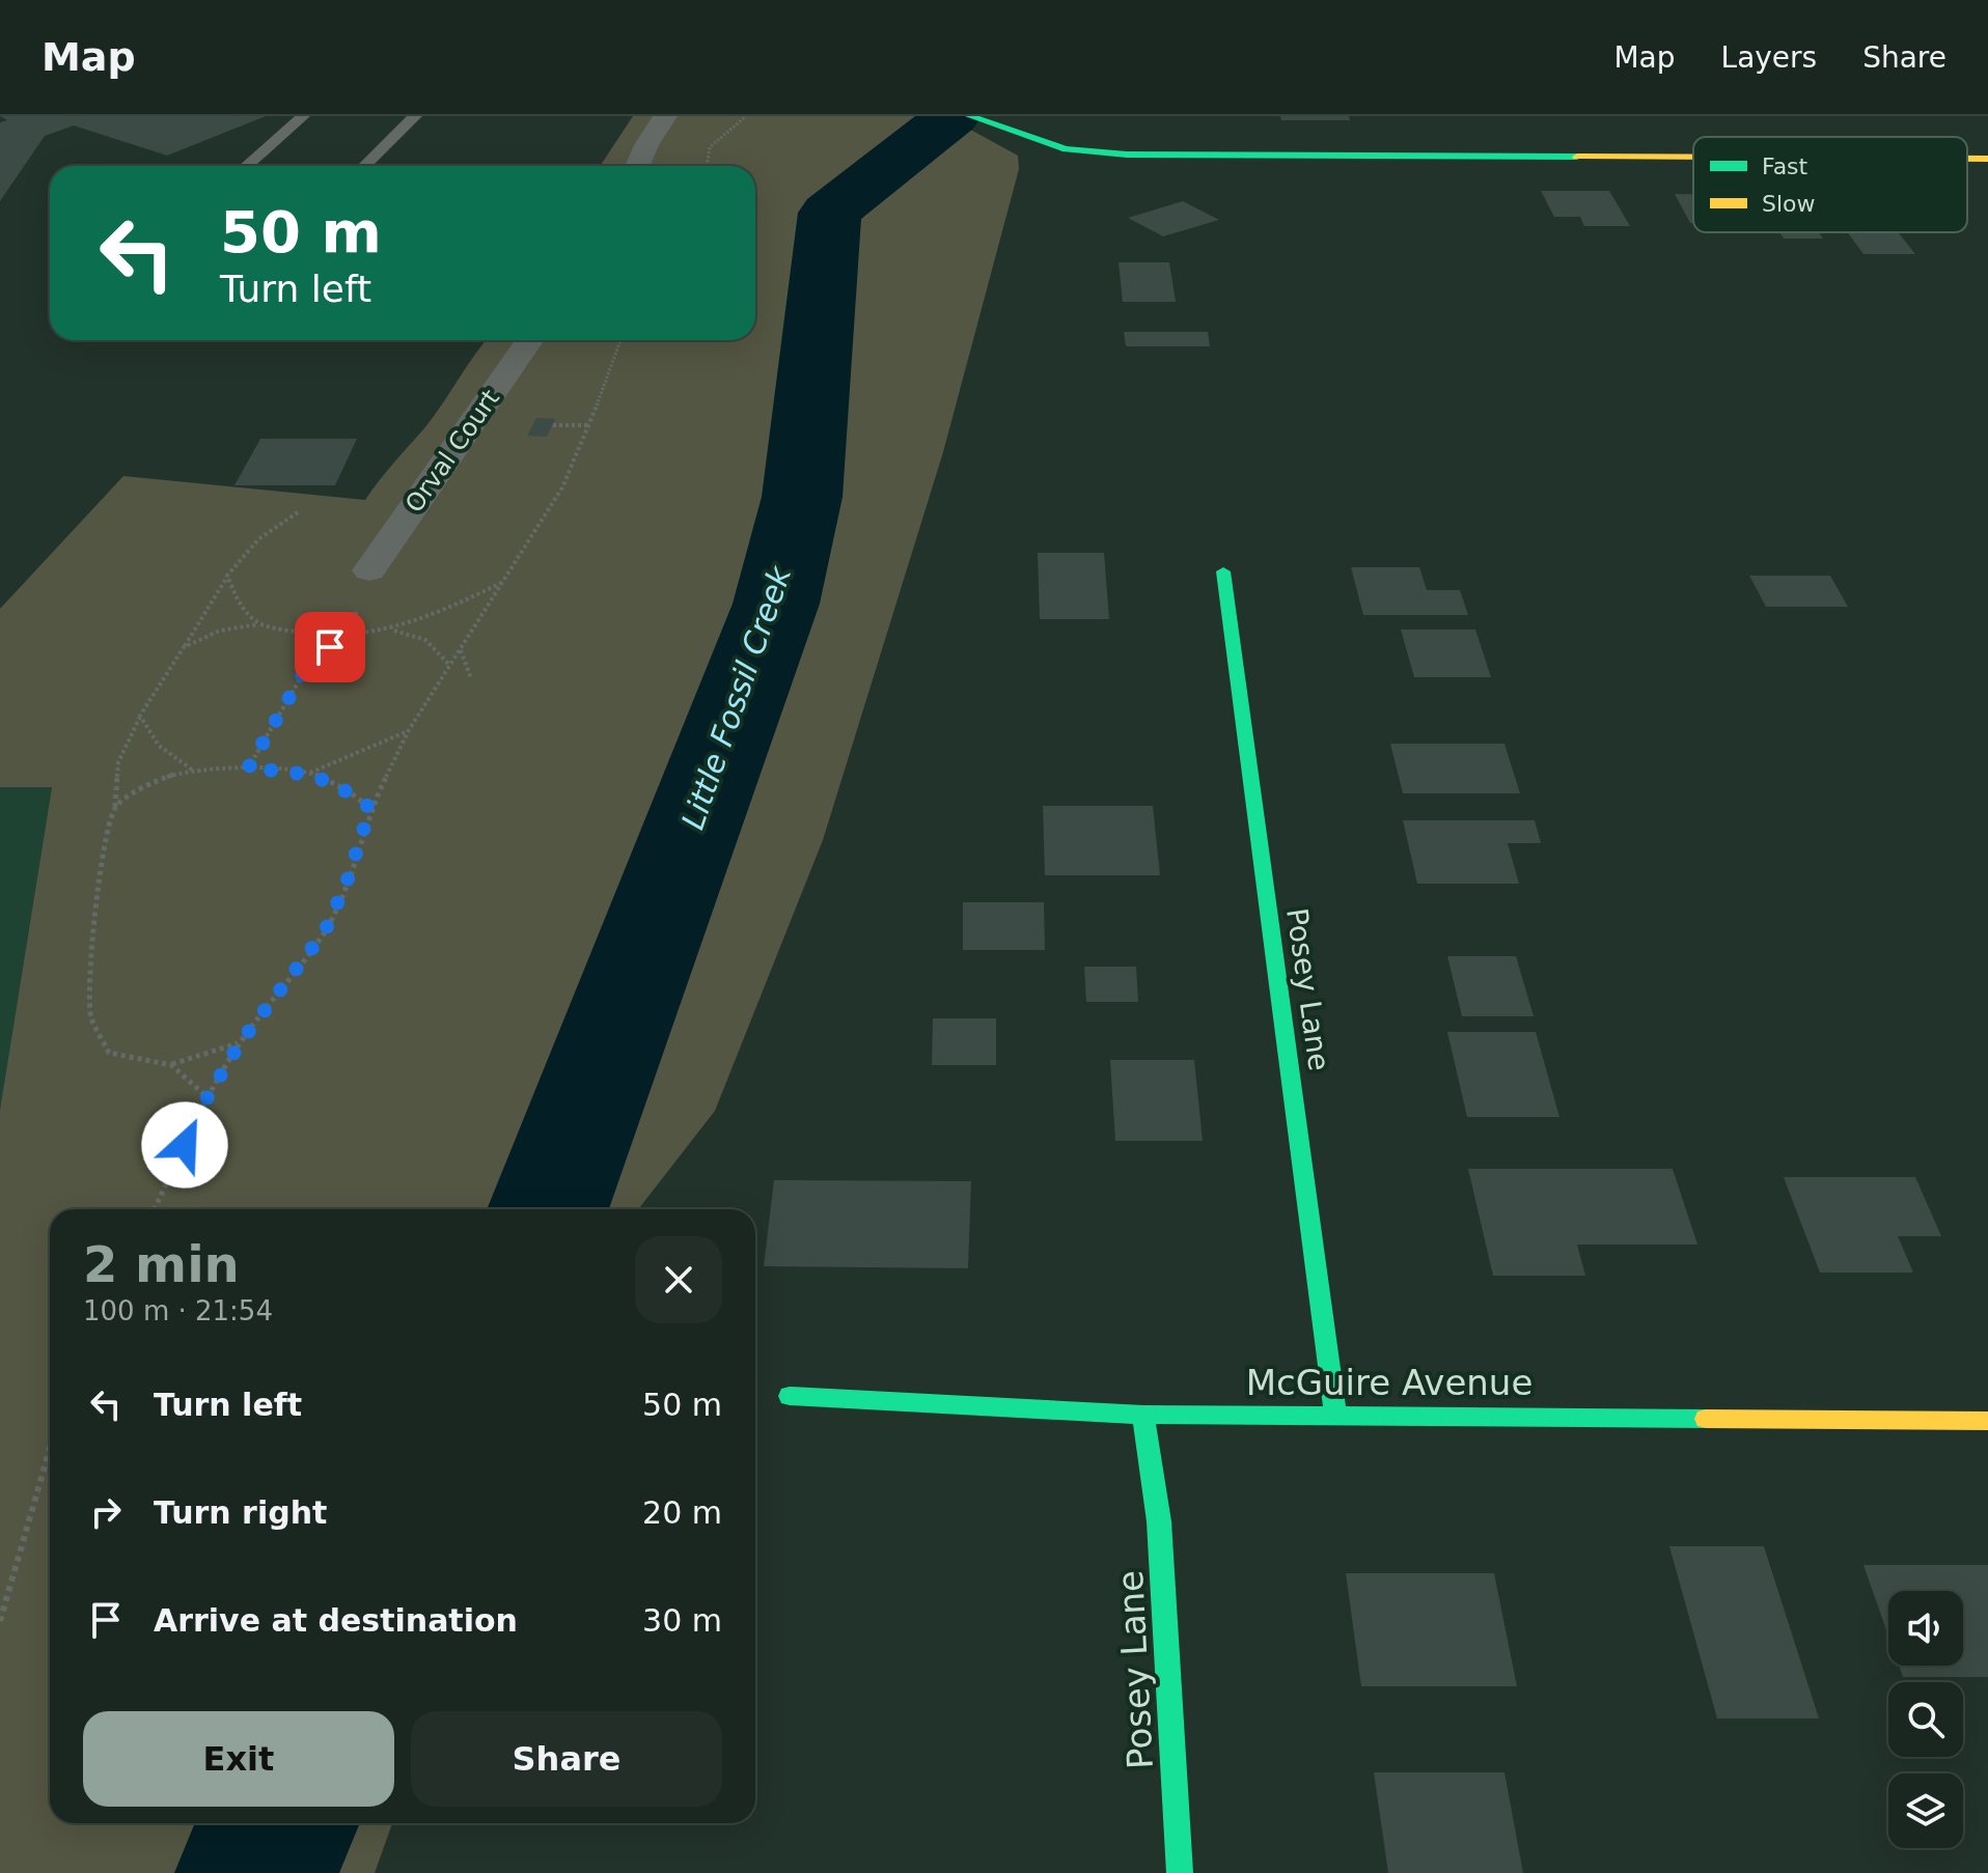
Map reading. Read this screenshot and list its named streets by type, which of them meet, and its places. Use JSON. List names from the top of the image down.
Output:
{
  "streets": {
    "street": ["Orval Court", "Posey Lane", "McGuire Avenue"]
  },
  "crossings": [
    ["Posey Lane", "McGuire Avenue"]
  ],
  "water": ["Little Fossil Creek"],
  "legend": ["Fast", "Slow"],
  "page": {
    "header": "Map",
    "nav": ["Map", "Layers", "Share"],
    "turn": ["50 m", "Turn left"],
    "heading": ["2 min", "100 m · 21:54"],
    "list": [
      {
        "name": "Turn left",
        "value": "50 m"
      },
      {
        "name": "Turn right",
        "value": "20 m"
      },
      {
        "name": "Arrive at destination",
        "value": "30 m"
      }
    ],
    "buttons": ["Exit", "Share"]
  }
}
